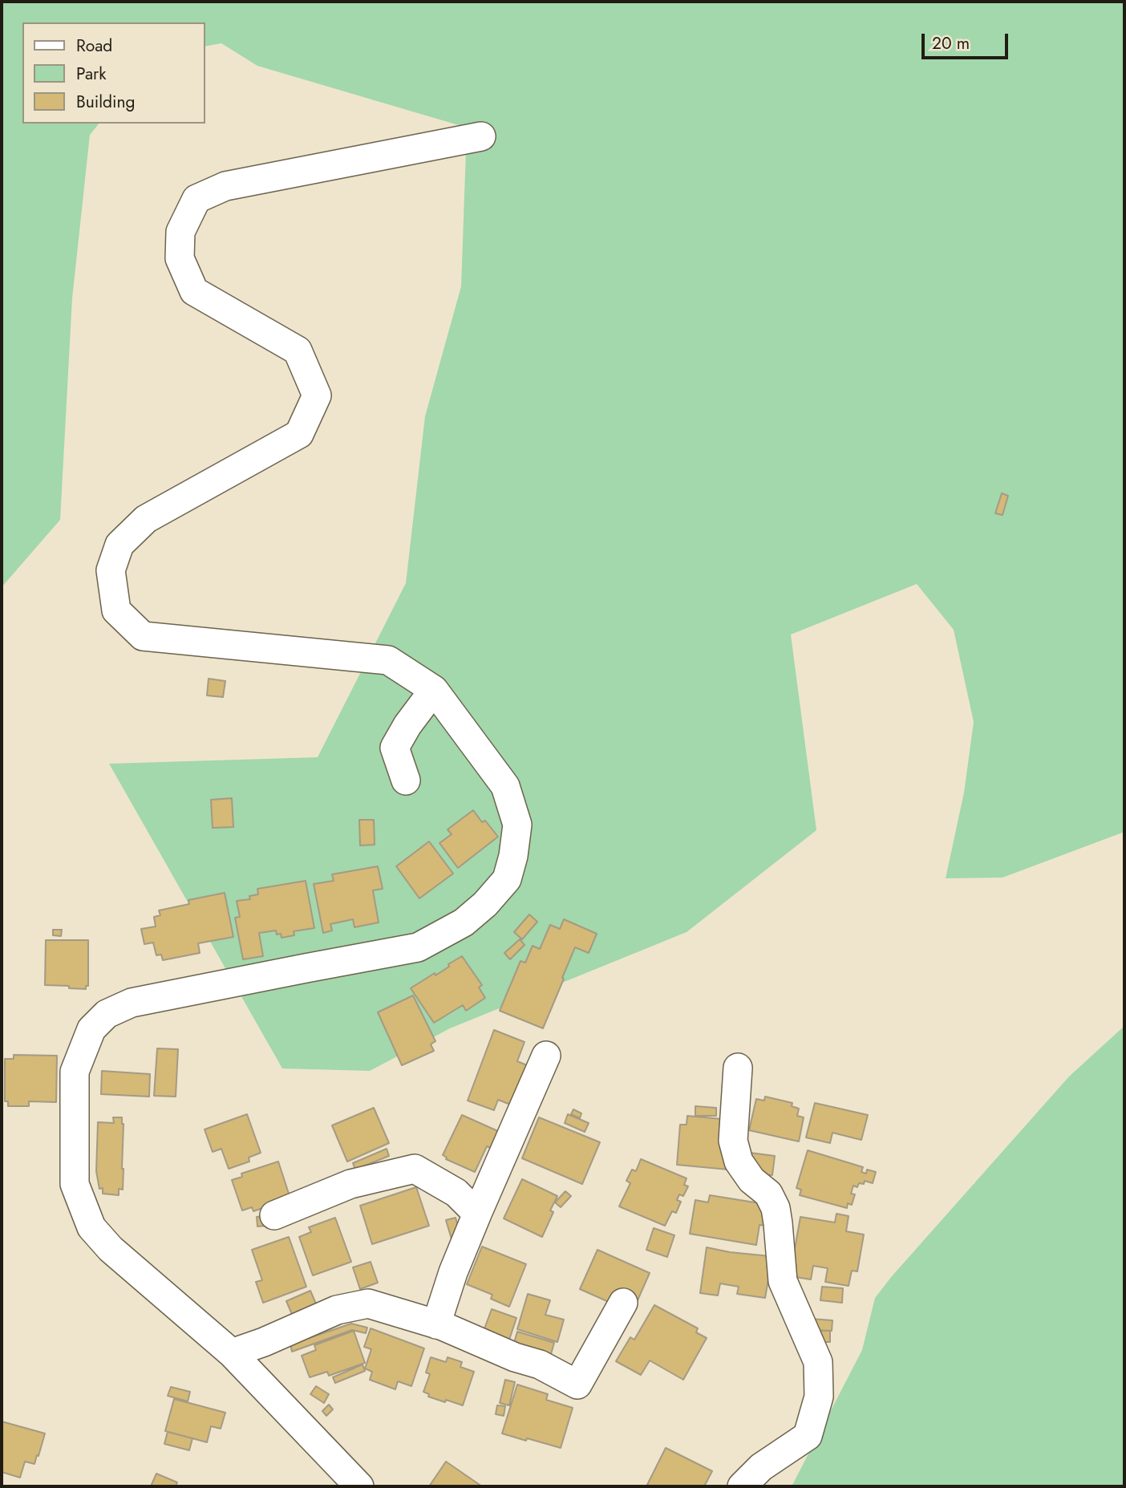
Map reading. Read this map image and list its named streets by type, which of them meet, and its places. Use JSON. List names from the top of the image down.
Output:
{
  "legend": ["Road", "Park", "Building"],
  "scale_bar": "20 m"
}
